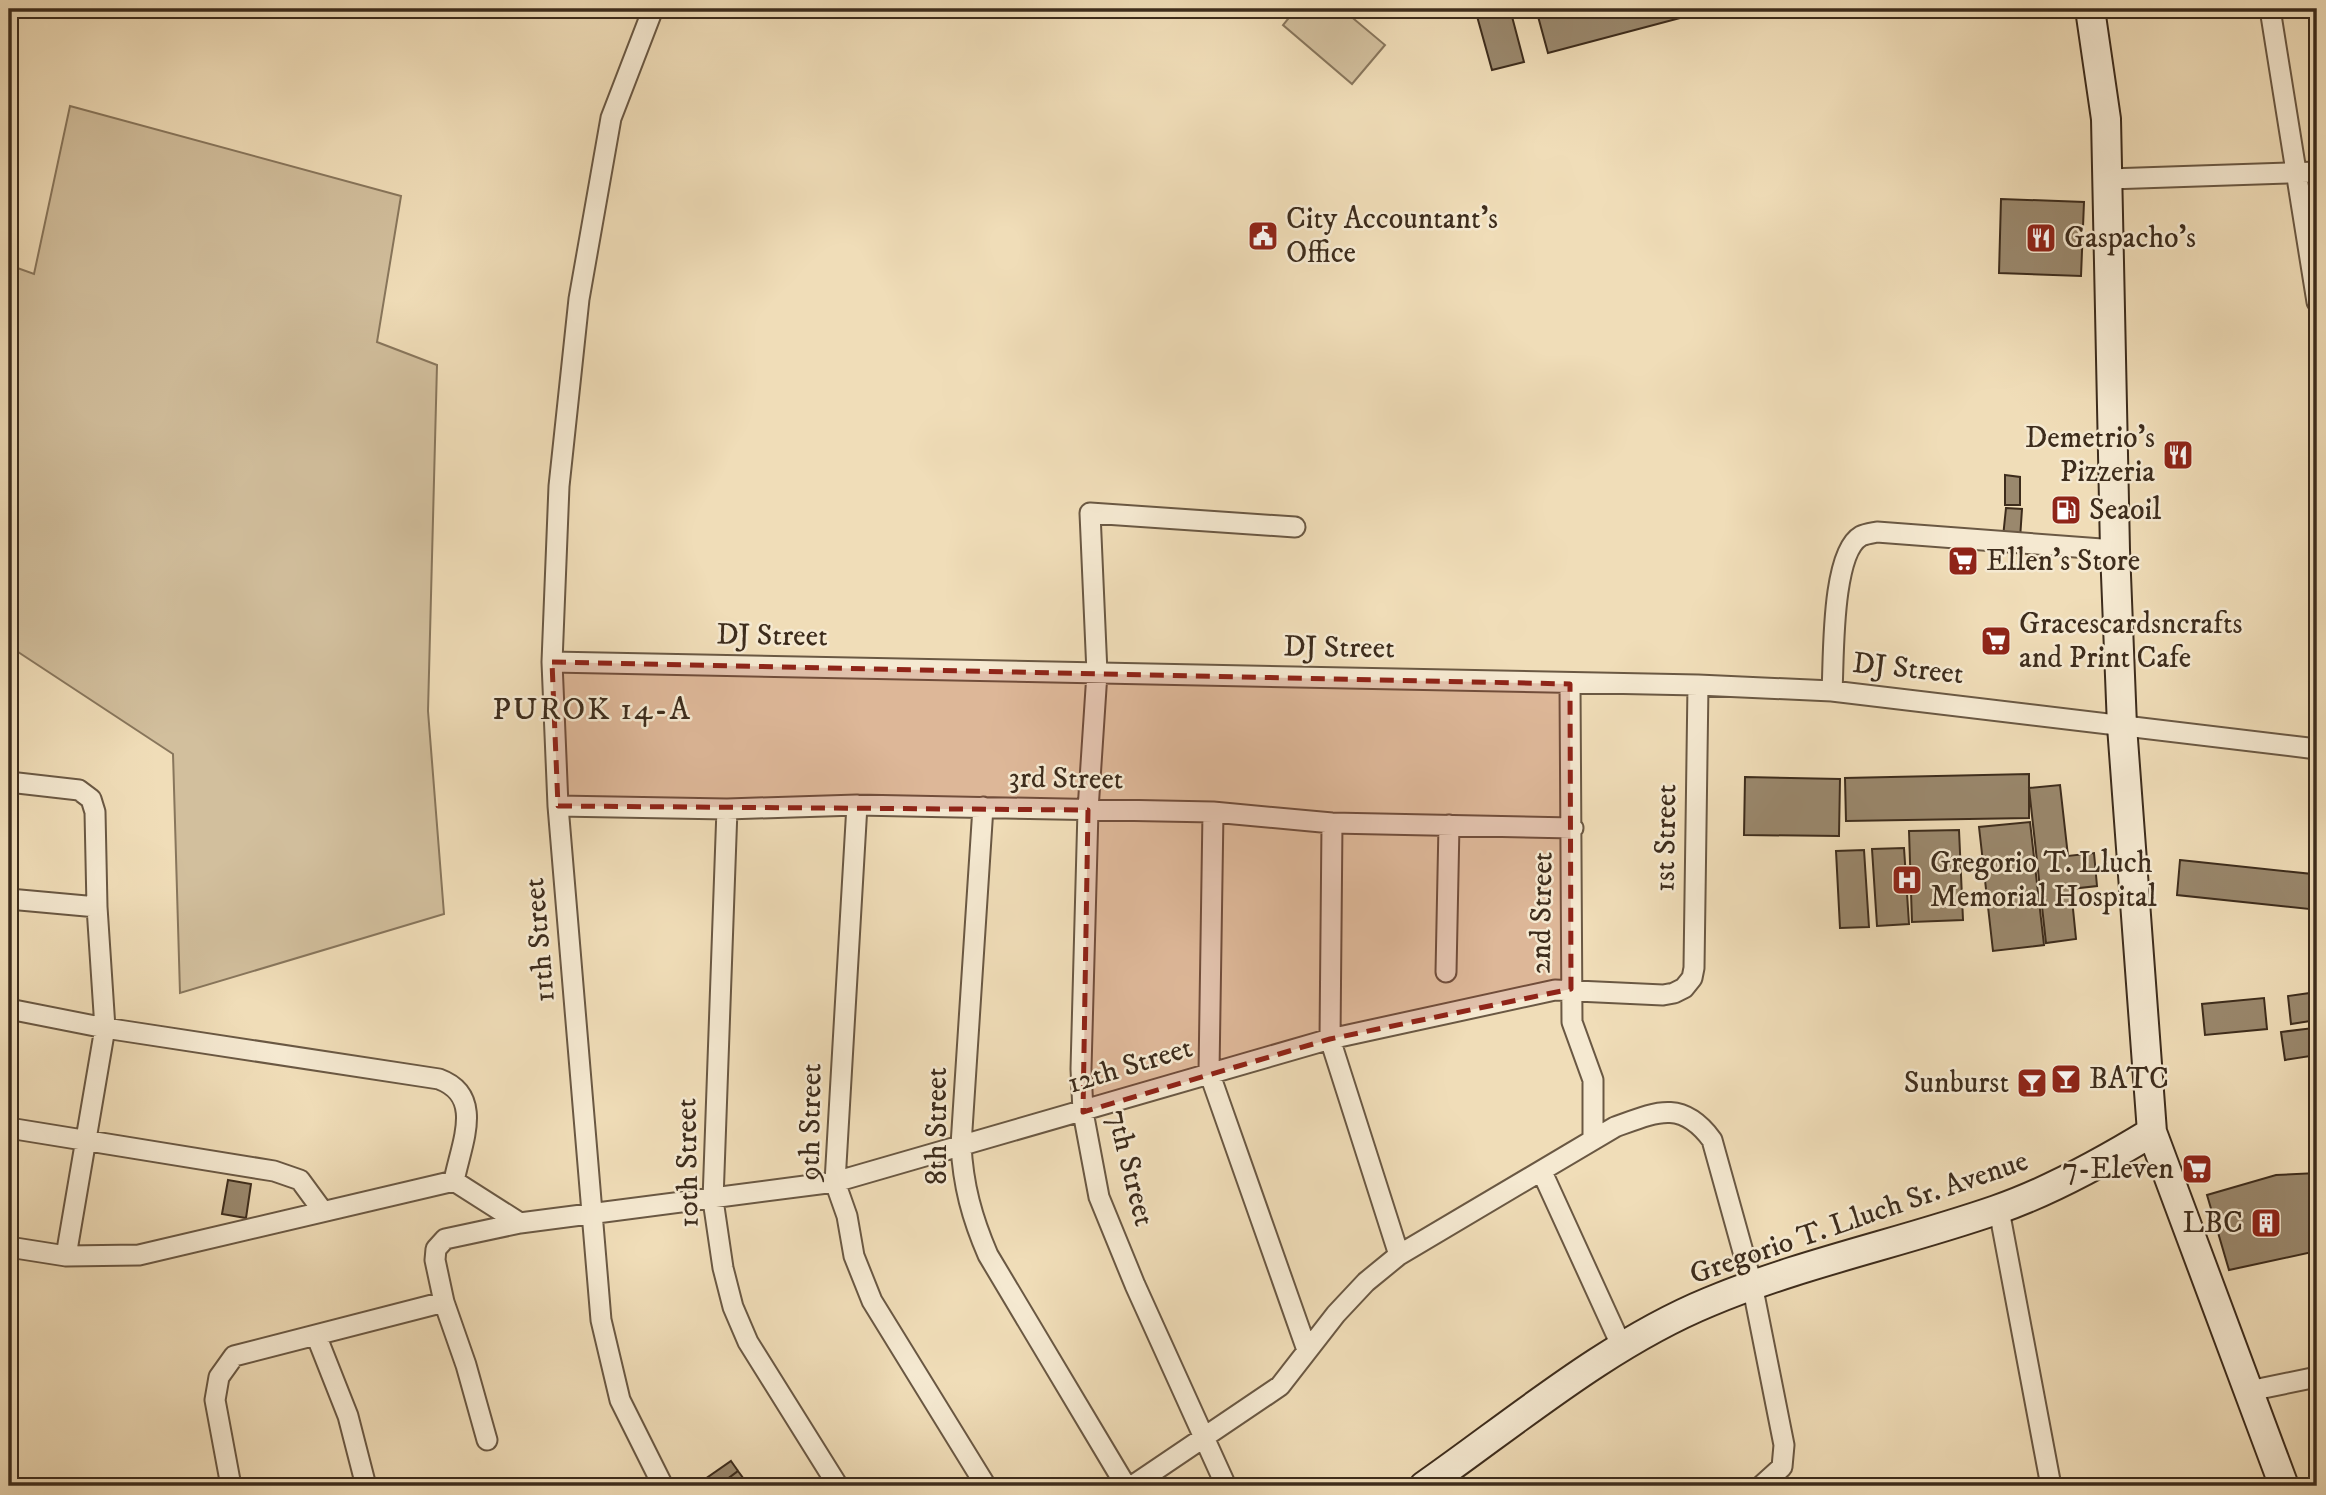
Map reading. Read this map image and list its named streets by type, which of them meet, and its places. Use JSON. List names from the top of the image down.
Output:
{
  "streets": {
    "main road": ["Gregorio T. Lluch Sr. Avenue"],
    "street": [
      "DJ Street",
      "3rd Street",
      "1st Street",
      "2nd Street",
      "11th Street",
      "12th Street",
      "9th Street",
      "8th Street",
      "10th Street",
      "7th Street"
    ]
  },
  "crossings": [
    ["DJ Street", "1st Street"],
    ["DJ Street", "2nd Street"],
    ["DJ Street", "11th Street"],
    ["DJ Street", "7th Street"],
    ["3rd Street", "2nd Street"],
    ["3rd Street", "11th Street"],
    ["3rd Street", "9th Street"],
    ["3rd Street", "8th Street"],
    ["3rd Street", "10th Street"],
    ["3rd Street", "7th Street"],
    ["1st Street", "12th Street"],
    ["2nd Street", "12th Street"],
    ["11th Street", "12th Street"],
    ["12th Street", "9th Street"],
    ["12th Street", "8th Street"],
    ["12th Street", "10th Street"],
    ["12th Street", "7th Street"]
  ],
  "districts": ["PUROK 14-A"],
  "places": {
    "public building": ["City Accountant's Office"],
    "restaurant": ["Gaspacho's", "Demetrio's Pizzeria"],
    "fuel station": ["Seaoil"],
    "supermarket": ["Ellen's Store", "Gracescardsncrafts and Print Cafe", "7-Eleven"],
    "hospital": ["Gregorio T. Lluch Memorial Hospital"],
    "bar": ["BATC", "Sunburst"],
    "building": ["LBC"]
  }
}
